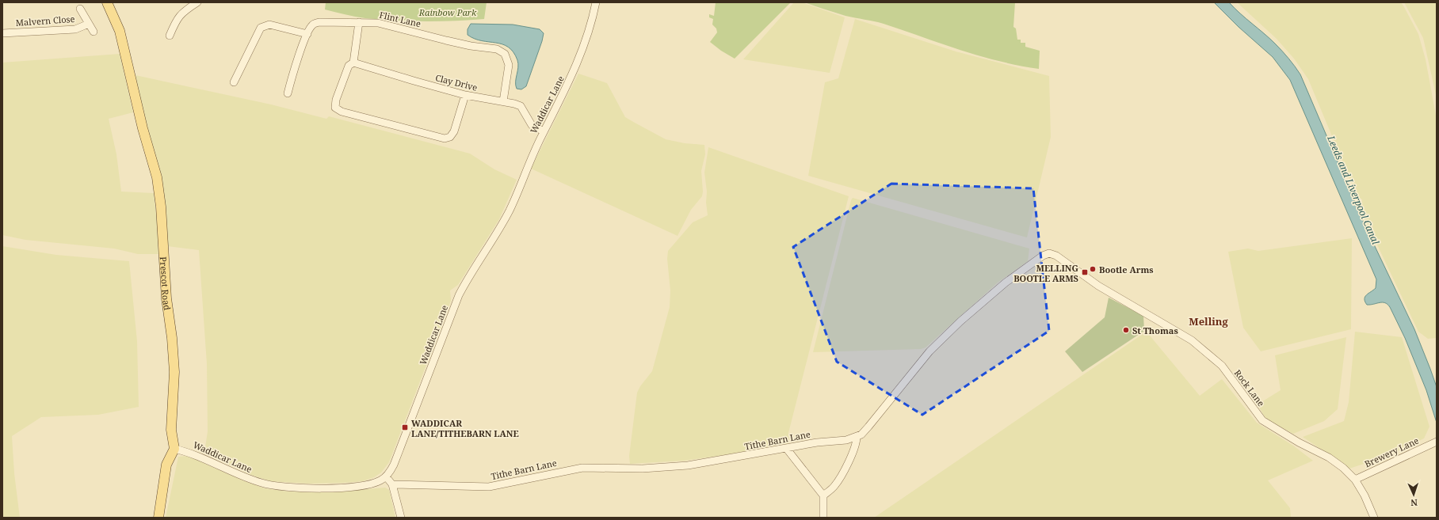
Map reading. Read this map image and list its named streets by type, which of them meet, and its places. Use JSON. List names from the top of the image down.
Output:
{
  "streets": {
    "main road": ["Prescot Road"],
    "street": [
      "Flint Lane",
      "Malvern Close",
      "Clay Drive",
      "Waddicar Lane",
      "Rock Lane",
      "Tithe Barn Lane",
      "Brewery Lane"
    ]
  },
  "crossings": [
    ["Flint Lane", "Clay Drive"],
    ["Clay Drive", "Waddicar Lane"],
    ["Waddicar Lane", "Prescot Road"],
    ["Rock Lane", "Tithe Barn Lane"],
    ["Rock Lane", "Brewery Lane"]
  ],
  "districts": ["Melling"],
  "water": ["Leeds and Liverpool Canal"],
  "parks": ["Rainbow Park"],
  "places": {
    "other": ["Bootle Arms", "St Thomas"],
    "transit": ["MELLING BOOTLE ARMS", "WADDICAR LANE/TITHEBARN LANE"]
  },
  "north": "bottom"
}
